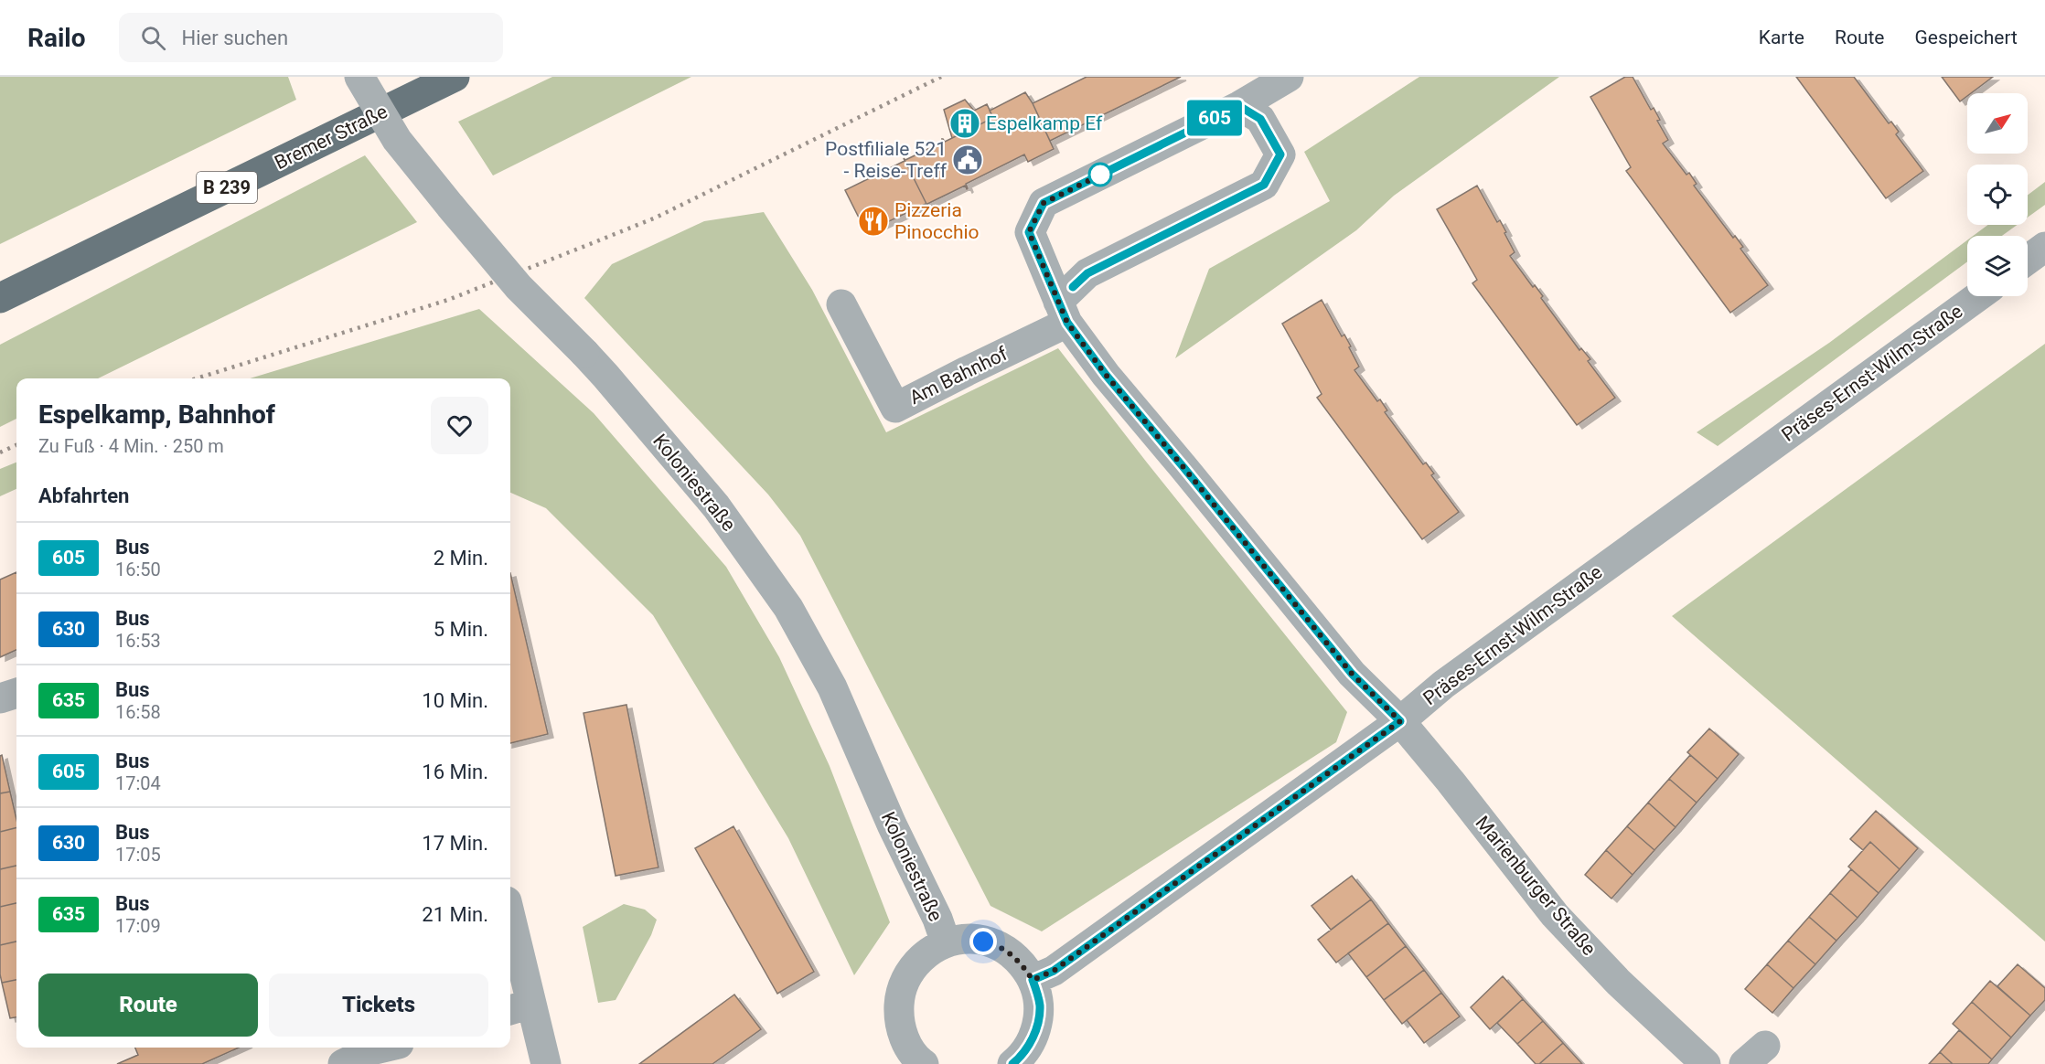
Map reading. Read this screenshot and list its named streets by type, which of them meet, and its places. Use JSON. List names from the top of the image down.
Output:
{
  "streets": {
    "main road": ["Bremer Straße", "B 239"],
    "street": [
      "Präses-Ernst-Wilm-Straße",
      "Am Bahnhof",
      "Koloniestraße",
      "Marienburger Straße"
    ]
  },
  "crossings": [
    ["Präses-Ernst-Wilm-Straße", "Marienburger Straße"]
  ],
  "places": {
    "building": ["Espelkamp Ef"],
    "public building": ["Postfiliale 521 - Reise-Treff"],
    "restaurant": ["Pizzeria Pinocchio"]
  },
  "lines": ["bus line 605"],
  "north": "top right",
  "page": {
    "header": "Railo",
    "search": "Hier suchen",
    "nav": ["Karte", "Route", "Gespeichert"],
    "on_map": "605",
    "heading": [
      ["Espelkamp, Bahnhof", "Zu Fuß · 4 Min. · 250 m"],
      "Abfahrten"
    ],
    "list": [
      {
        "mark": "605",
        "name": "Bus",
        "note": "16:50",
        "value": "2 Min."
      },
      {
        "mark": "630",
        "name": "Bus",
        "note": "16:53",
        "value": "5 Min."
      },
      {
        "mark": "635",
        "name": "Bus",
        "note": "16:58",
        "value": "10 Min."
      },
      {
        "mark": "605",
        "name": "Bus",
        "note": "17:04",
        "value": "16 Min."
      },
      {
        "mark": "630",
        "name": "Bus",
        "note": "17:05",
        "value": "17 Min."
      },
      {
        "mark": "635",
        "name": "Bus",
        "note": "17:09",
        "value": "21 Min."
      }
    ],
    "buttons": ["Route", "Tickets"]
  }
}
